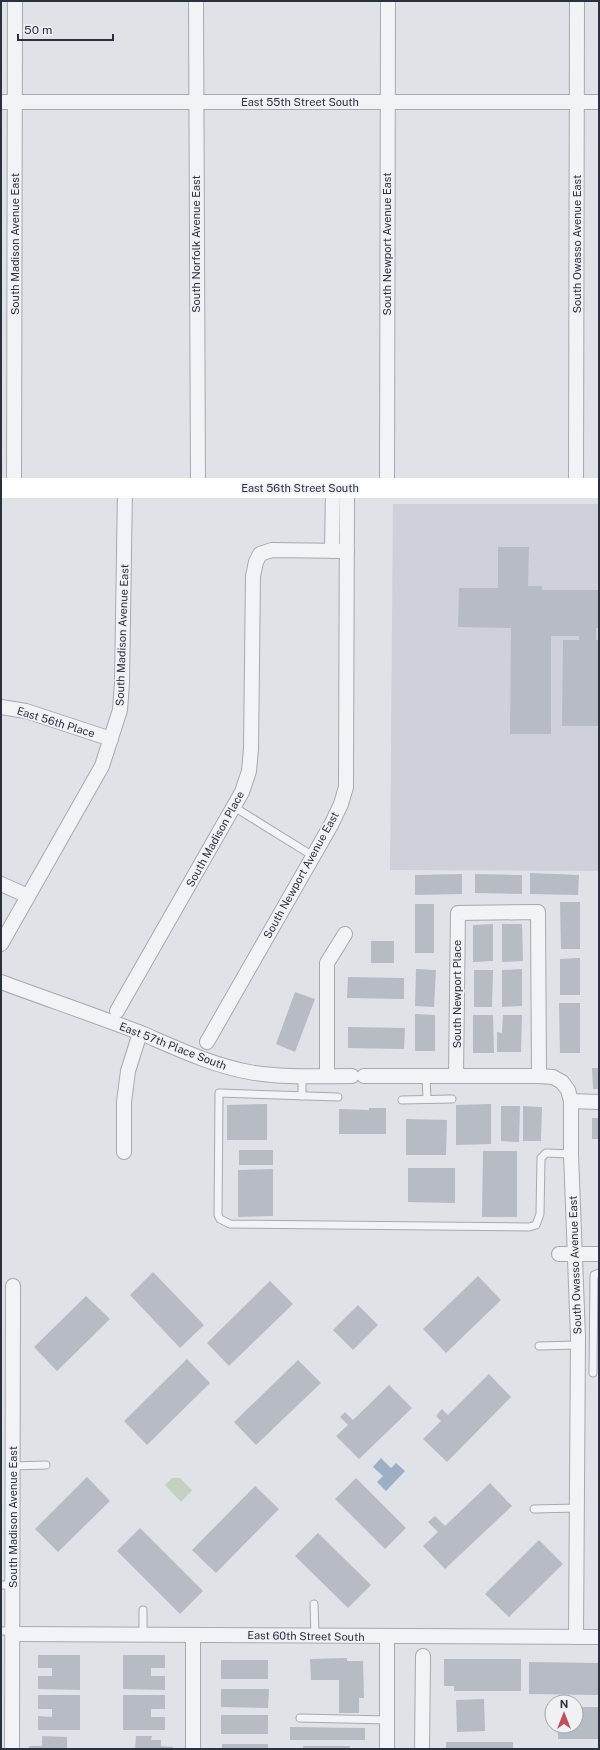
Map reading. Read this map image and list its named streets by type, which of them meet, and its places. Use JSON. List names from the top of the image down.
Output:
{
  "streets": {
    "street": [
      "East 55th Street South",
      "South Madison Avenue East",
      "South Norfolk Avenue East",
      "South Newport Avenue East",
      "South Owasso Avenue East",
      "East 56th Street South",
      "East 56th Place",
      "South Madison Place",
      "South Newport Place",
      "East 57th Place South",
      "East 60th Street South"
    ]
  },
  "crossings": [
    ["East 55th Street South", "South Madison Avenue East"],
    ["East 55th Street South", "South Norfolk Avenue East"],
    ["East 55th Street South", "South Newport Avenue East"],
    ["East 55th Street South", "South Owasso Avenue East"],
    ["South Madison Avenue East", "East 56th Street South"],
    ["South Madison Avenue East", "East 56th Place"],
    ["South Madison Avenue East", "East 60th Street South"],
    ["South Norfolk Avenue East", "East 56th Street South"],
    ["South Newport Avenue East", "East 56th Street South"],
    ["South Owasso Avenue East", "East 56th Street South"],
    ["South Owasso Avenue East", "South Newport Place"],
    ["South Owasso Avenue East", "East 57th Place South"],
    ["South Owasso Avenue East", "East 60th Street South"],
    ["South Newport Place", "East 57th Place South"]
  ],
  "scale_bar": "50 m",
  "north": "top"
}
